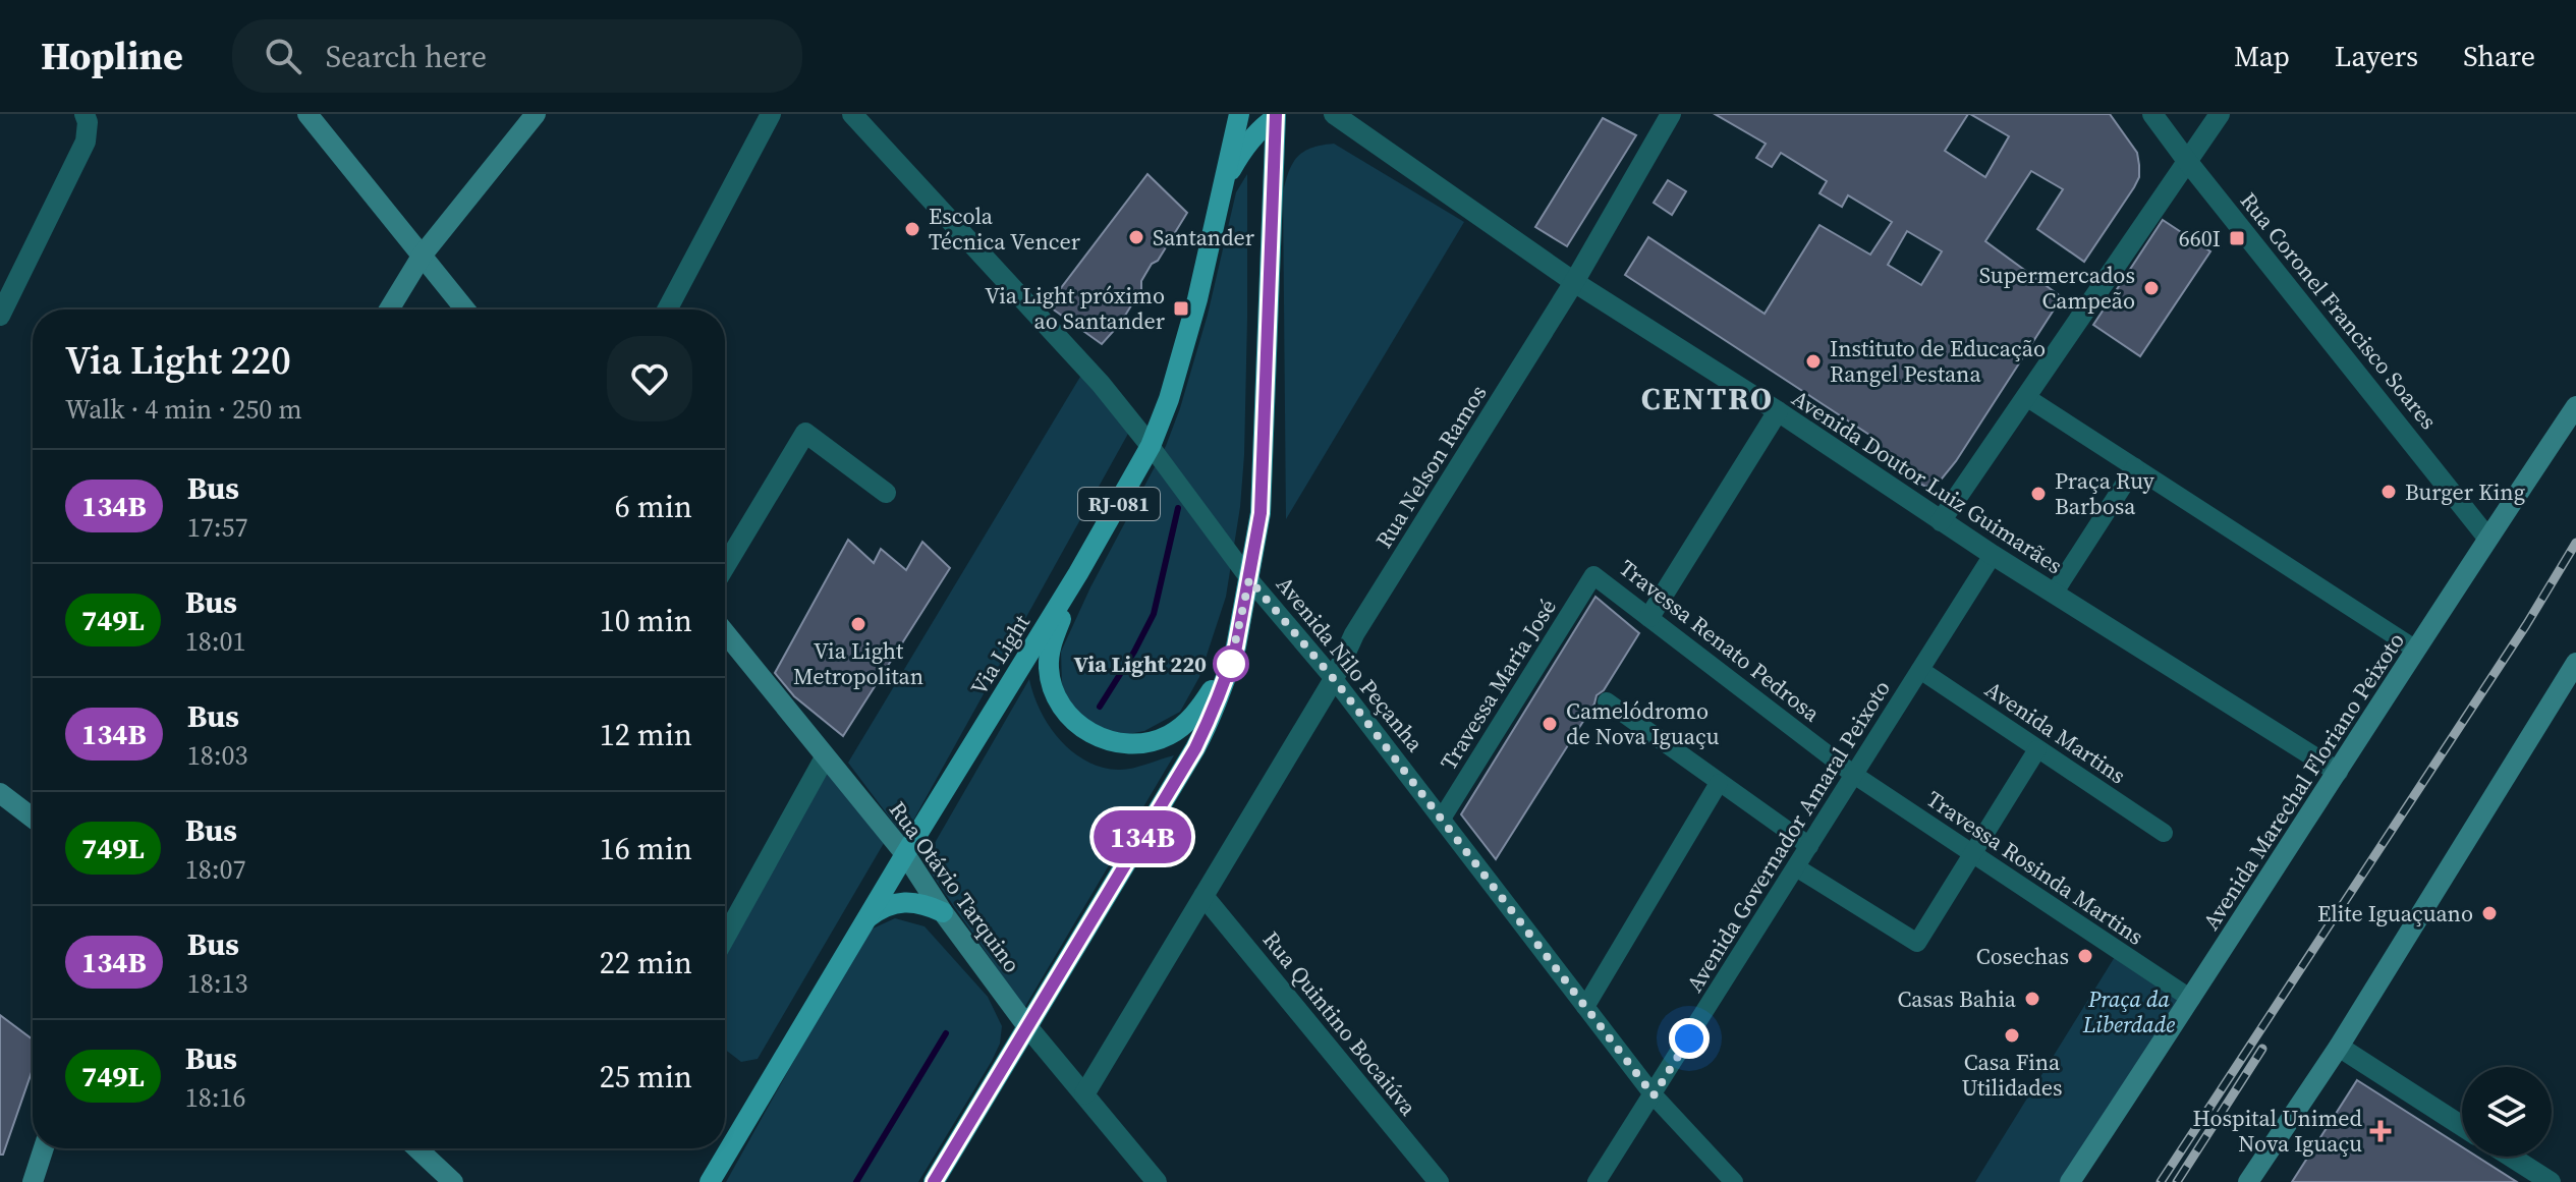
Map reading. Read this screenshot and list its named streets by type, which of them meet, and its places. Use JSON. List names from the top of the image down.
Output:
{
  "streets": {
    "main road": [
      "RJ-081",
      "Via Light",
      "Avenida Marechal Floriano Peixoto",
      "Rua Otávio Tarquino"
    ],
    "street": [
      "Rua Coronel Francisco Soares",
      "Rua Nelson Ramos",
      "Avenida Doutor Luiz Guimarães",
      "Travessa Renato Pedrosa",
      "Avenida Nilo Peçanha",
      "Travessa Maria José",
      "Avenida Martins",
      "Avenida Governador Amaral Peixoto",
      "Travessa Rosinda Martins",
      "Rua Quintino Bocaiúva"
    ]
  },
  "crossings": [
    ["Rua Coronel Francisco Soares", "Avenida Marechal Floriano Peixoto"],
    ["Rua Nelson Ramos", "Avenida Doutor Luiz Guimarães"],
    ["Rua Nelson Ramos", "Avenida Nilo Peçanha"],
    ["Rua Nelson Ramos", "Rua Otávio Tarquino"],
    ["Rua Nelson Ramos", "Rua Quintino Bocaiúva"],
    ["Avenida Doutor Luiz Guimarães", "Avenida Marechal Floriano Peixoto"],
    ["Avenida Doutor Luiz Guimarães", "Avenida Governador Amaral Peixoto"],
    ["Travessa Renato Pedrosa", "Travessa Maria José"],
    ["Travessa Renato Pedrosa", "Avenida Governador Amaral Peixoto"],
    ["Travessa Renato Pedrosa", "Travessa Rosinda Martins"],
    ["Via Light", "Avenida Nilo Peçanha"],
    ["Via Light", "Rua Otávio Tarquino"],
    ["Avenida Nilo Peçanha", "Travessa Maria José"],
    ["Avenida Nilo Peçanha", "Avenida Governador Amaral Peixoto"],
    ["Avenida Martins", "Avenida Governador Amaral Peixoto"],
    ["Avenida Marechal Floriano Peixoto", "Travessa Rosinda Martins"],
    ["Avenida Governador Amaral Peixoto", "Travessa Rosinda Martins"]
  ],
  "districts": ["CENTRO"],
  "parks": ["Praça da Liberdade"],
  "places": {
    "other": [
      "Escola Técnica Vencer",
      "Santander",
      "Supermercados Campeão",
      "Instituto de Educação Rangel Pestana",
      "Burger King",
      "Praça Ruy Barbosa",
      "Via Light Metropolitan",
      "Via Light 220",
      "Camelódromo de Nova Iguaçu",
      "Elite Iguaçuano",
      "Cosechas",
      "Casas Bahia",
      "Casa Fina Utilidades"
    ],
    "transit": ["660I", "Via Light próximo ao Santander"],
    "health": ["Hospital Unimed Nova Iguaçu"]
  },
  "lines": ["bus line 134B"],
  "page": {
    "header": "Hopline",
    "search": "Search here",
    "nav": ["Map", "Layers", "Share"],
    "on_map": "134B",
    "heading": ["Via Light 220", "Walk · 4 min · 250 m"],
    "list": [
      {
        "mark": "134B",
        "name": "Bus",
        "note": "17:57",
        "value": "6 min"
      },
      {
        "mark": "749L",
        "name": "Bus",
        "note": "18:01",
        "value": "10 min"
      },
      {
        "mark": "134B",
        "name": "Bus",
        "note": "18:03",
        "value": "12 min"
      },
      {
        "mark": "749L",
        "name": "Bus",
        "note": "18:07",
        "value": "16 min"
      },
      {
        "mark": "134B",
        "name": "Bus",
        "note": "18:13",
        "value": "22 min"
      },
      {
        "mark": "749L",
        "name": "Bus",
        "note": "18:16",
        "value": "25 min"
      }
    ]
  }
}
